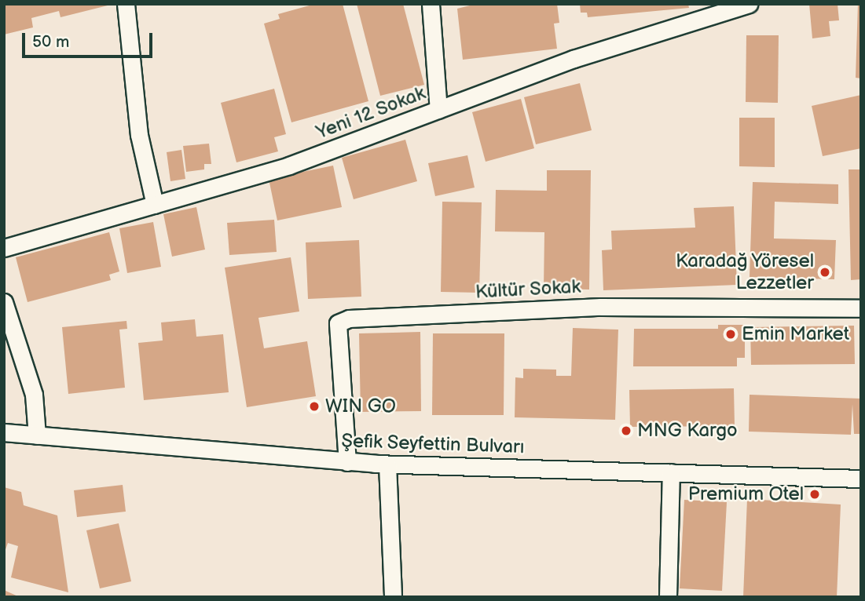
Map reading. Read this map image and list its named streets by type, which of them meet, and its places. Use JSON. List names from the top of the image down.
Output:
{
  "streets": {
    "street": ["Yeni 12 Sokak", "Kültür Sokak", "Şefik Seyfettin Bulvarı"]
  },
  "crossings": [
    ["Kültür Sokak", "Şefik Seyfettin Bulvarı"]
  ],
  "places": [
    "Karadağ Yöresel Lezzetler",
    "Emin Market",
    "WIN GO",
    "MNG Kargo",
    "Premium Otel"
  ],
  "scale_bar": "50 m"
}
